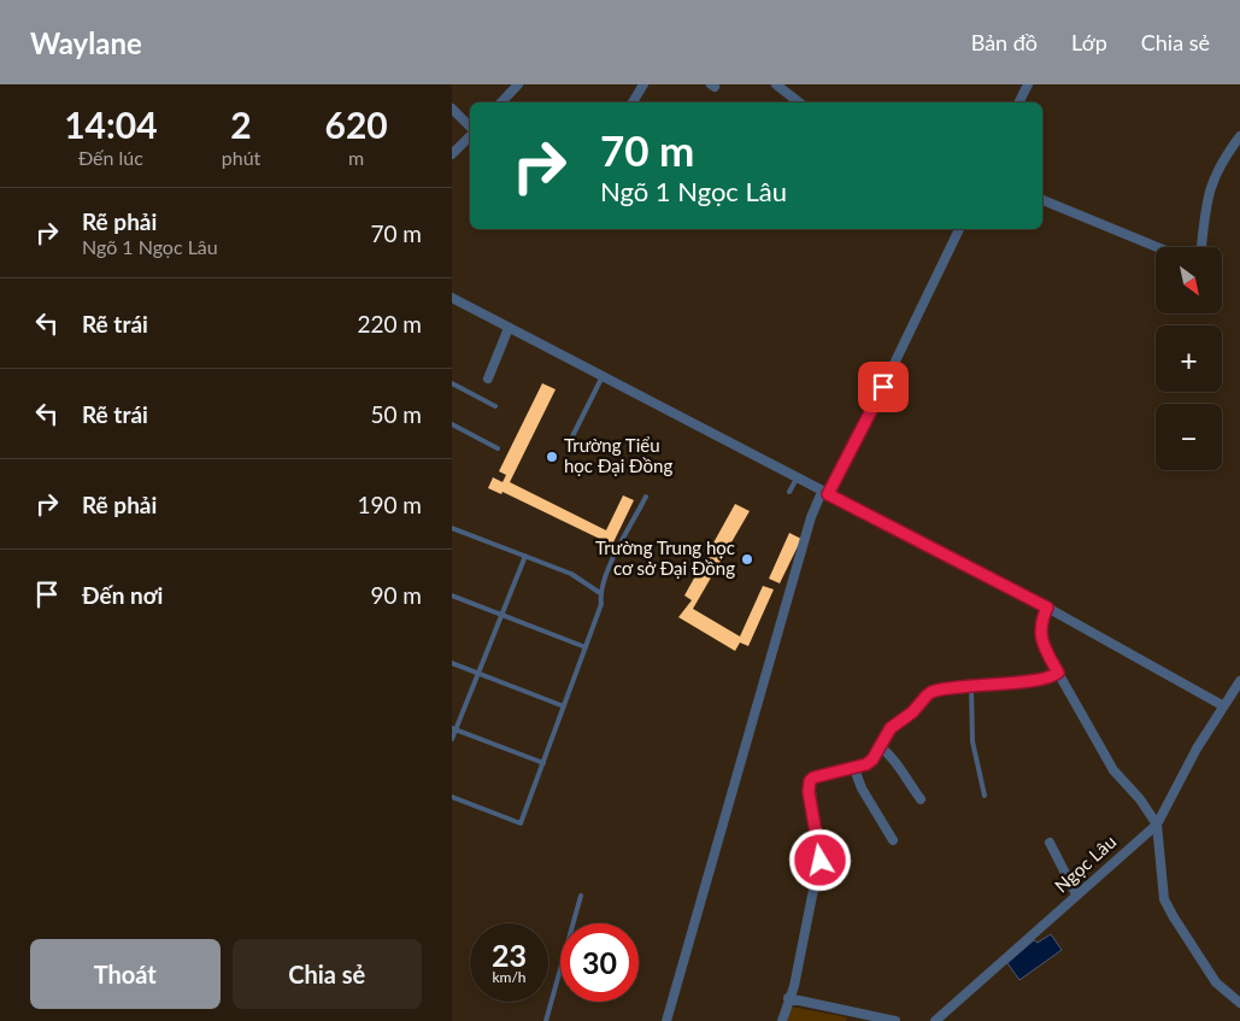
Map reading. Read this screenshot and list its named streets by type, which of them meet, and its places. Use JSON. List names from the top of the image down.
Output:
{
  "streets": {
    "street": ["Ngọc Lâu"]
  },
  "places": ["Trường Tiểu học Đại Đồng", "Trường Trung học cơ sở Đại Đồng"],
  "north": "bottom right",
  "page": {
    "header": "Waylane",
    "nav": ["Bản đồ", "Lớp", "Chia sẻ"],
    "eta": [
      "14:04",
      "Đến lúc",
      "2",
      "phút",
      "620",
      "m"
    ],
    "turn": ["70 m", "Ngõ 1 Ngọc Lâu"],
    "list": [
      {
        "name": "Rẽ phải",
        "note": "Ngõ 1 Ngọc Lâu",
        "value": "70 m"
      },
      {
        "name": "Rẽ trái",
        "value": "220 m"
      },
      {
        "name": "Rẽ trái",
        "value": "50 m"
      },
      {
        "name": "Rẽ phải",
        "value": "190 m"
      },
      {
        "name": "Đến nơi",
        "value": "90 m"
      }
    ],
    "map_buttons": ["+", "−"],
    "speed": "23 km/h",
    "limit": "30",
    "buttons": ["Thoát", "Chia sẻ"]
  }
}
